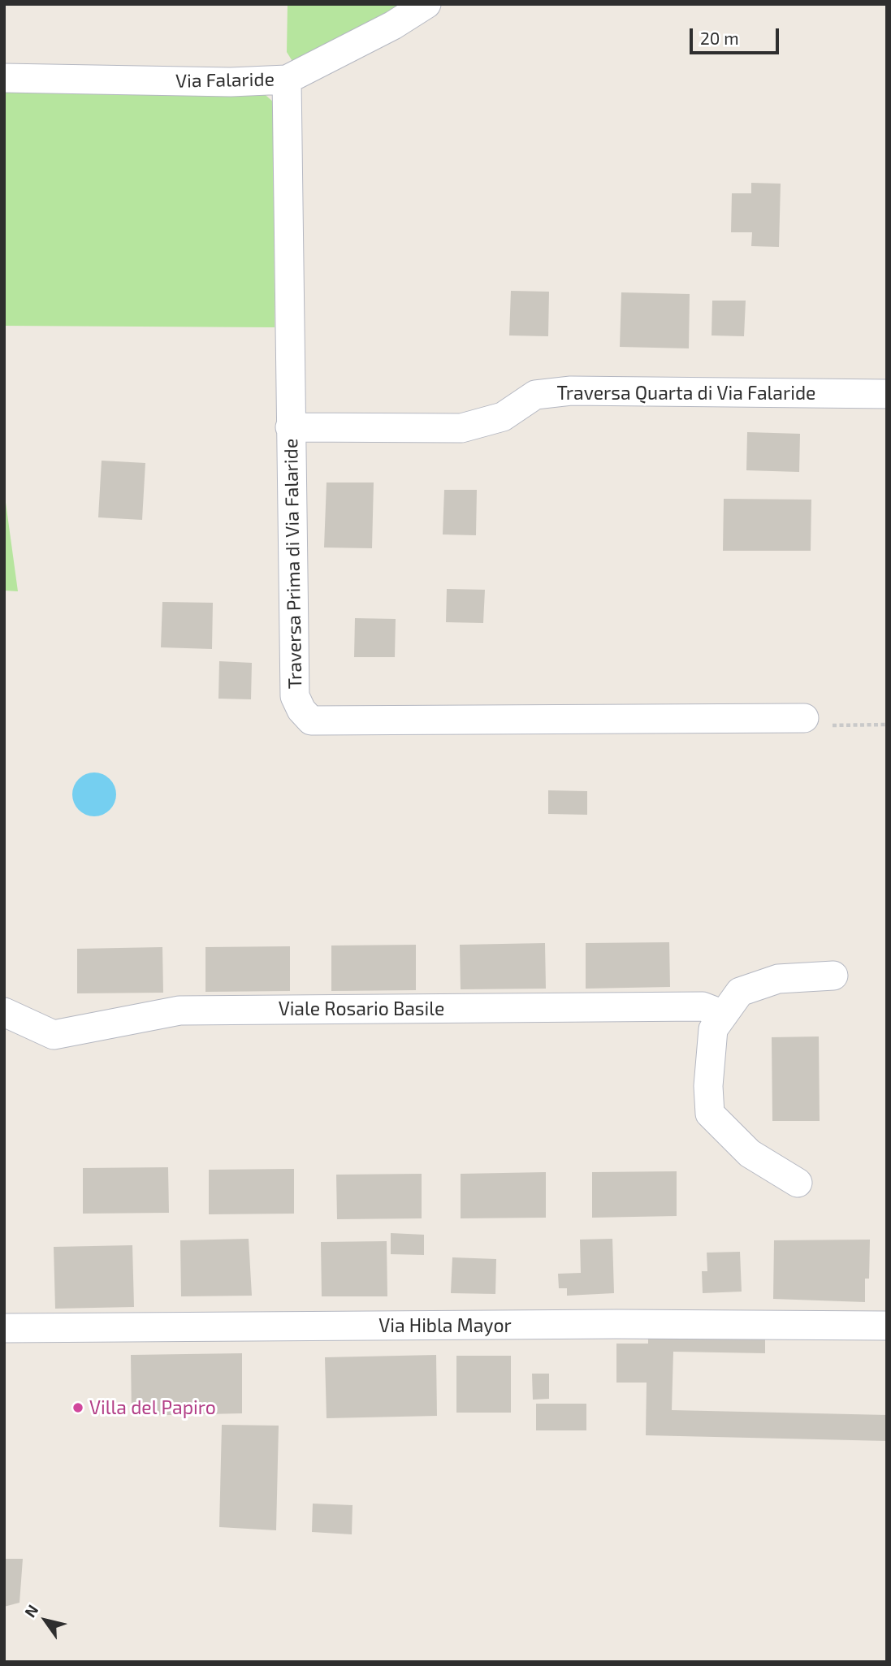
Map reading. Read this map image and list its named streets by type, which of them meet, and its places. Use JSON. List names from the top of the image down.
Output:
{
  "streets": {
    "street": [
      "Via Falaride",
      "Traversa Quarta di Via Falaride",
      "Traversa Prima di Via Falaride",
      "Viale Rosario Basile",
      "Via Hibla Mayor"
    ]
  },
  "crossings": [
    ["Via Falaride", "Traversa Prima di Via Falaride"],
    ["Traversa Quarta di Via Falaride", "Traversa Prima di Via Falaride"]
  ],
  "places": ["Villa del Papiro"],
  "scale_bar": "20 m",
  "north": "top left"
}
